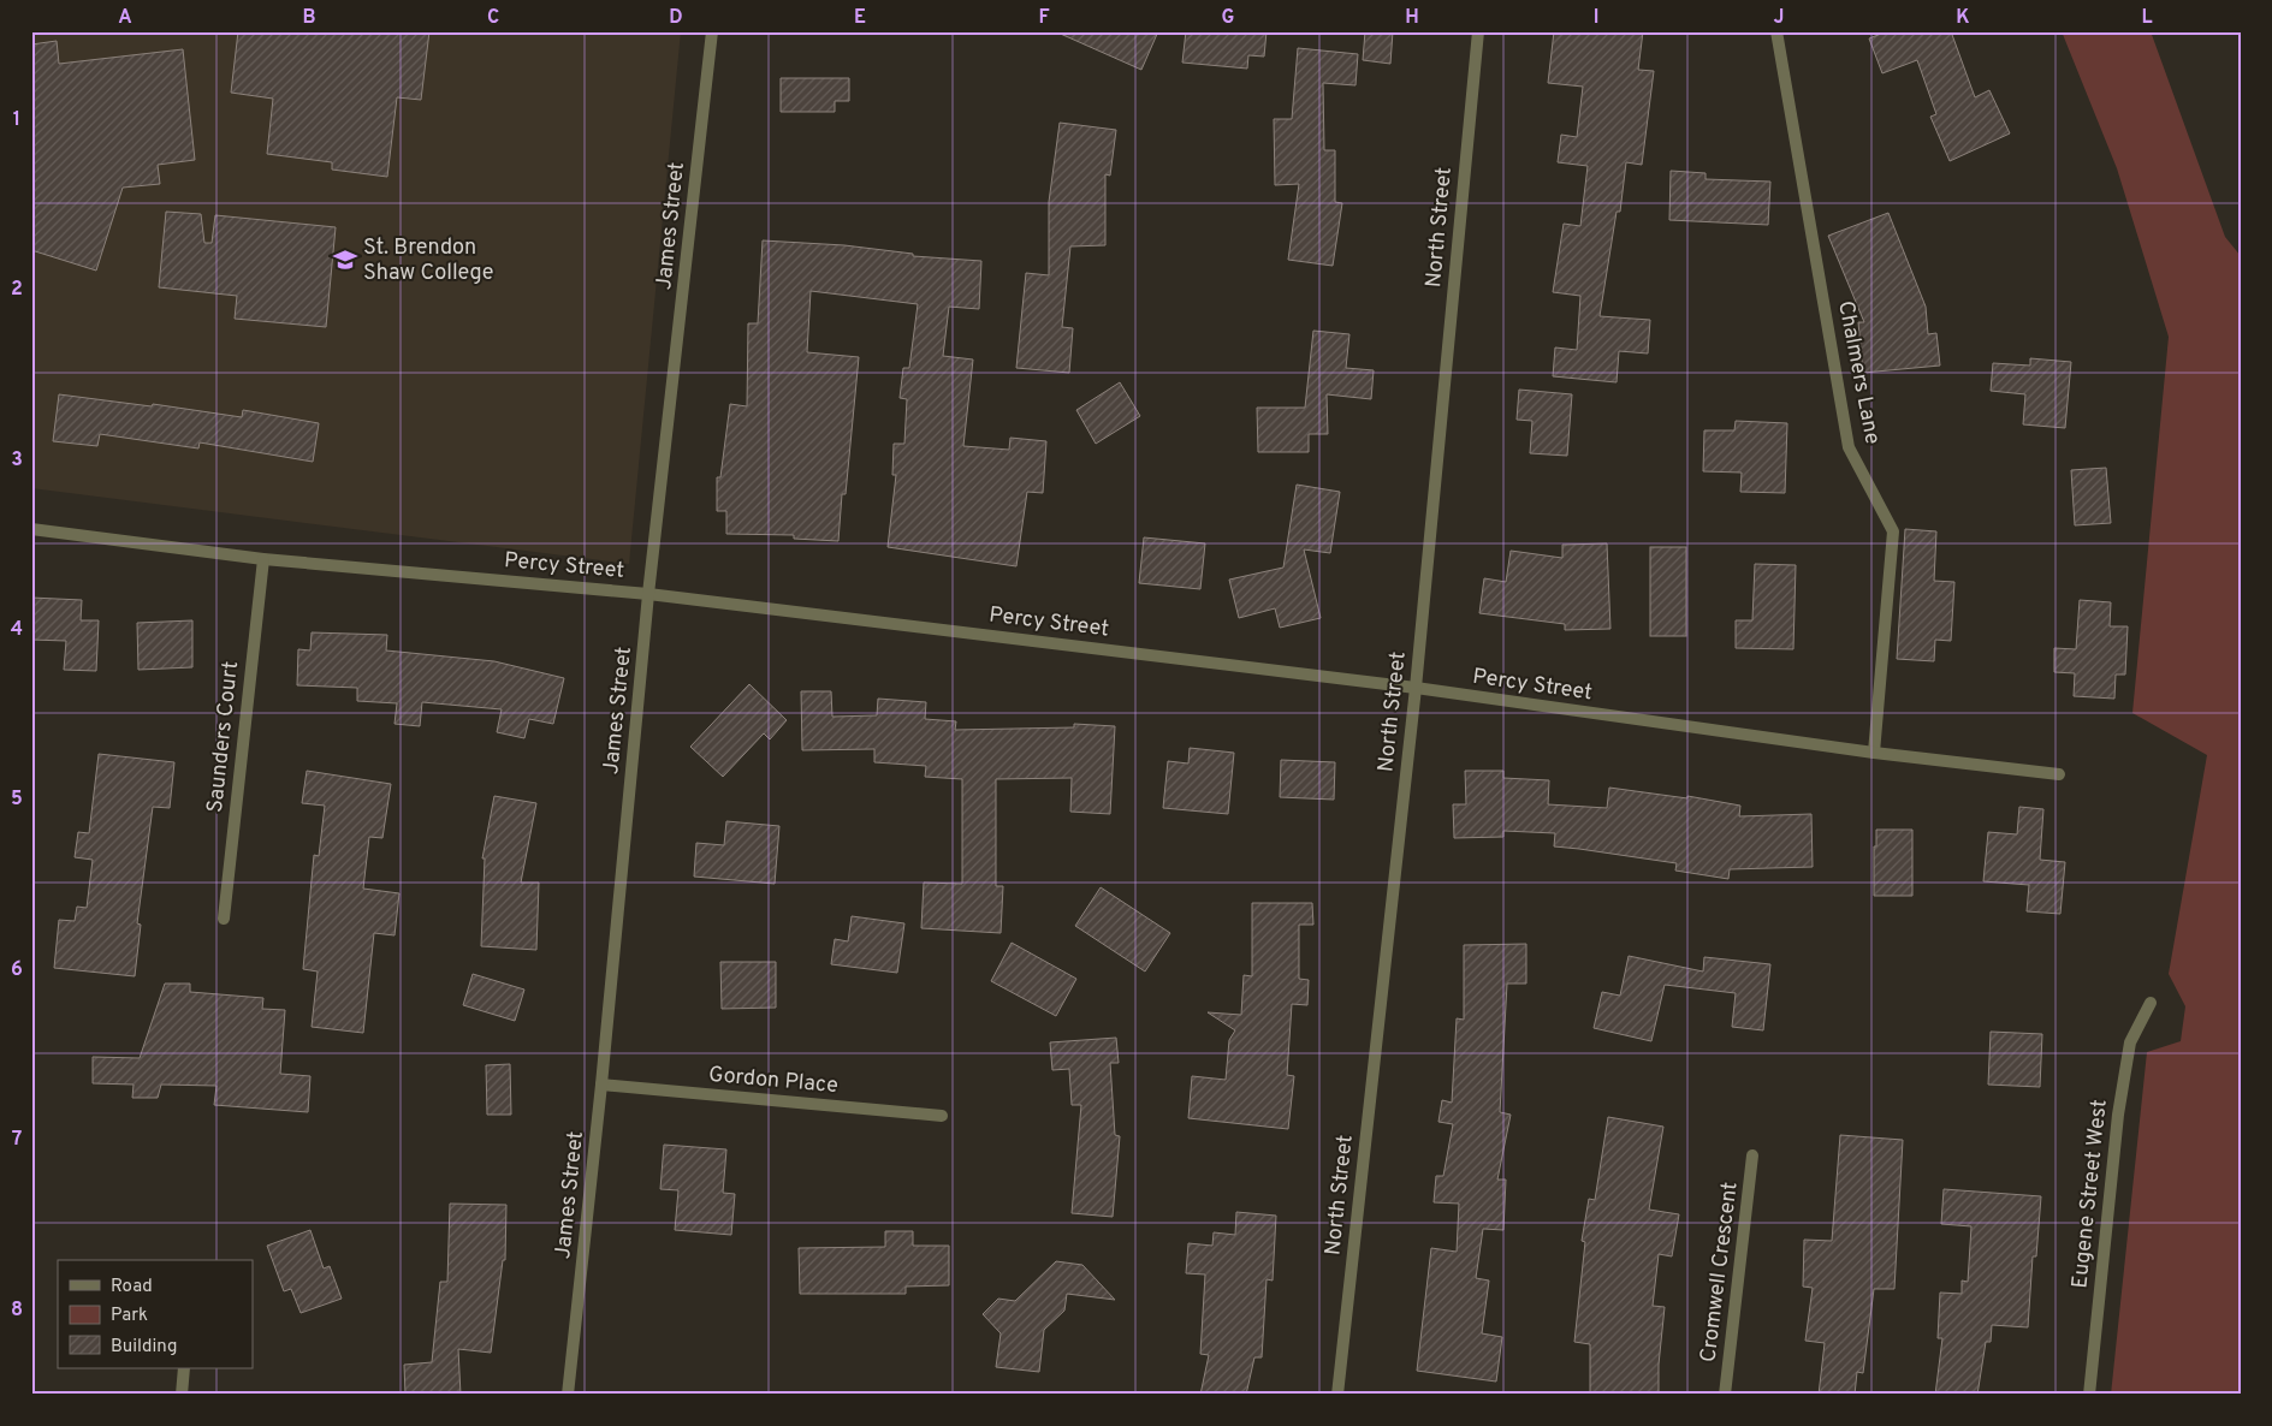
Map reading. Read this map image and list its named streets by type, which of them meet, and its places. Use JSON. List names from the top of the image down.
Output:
{
  "streets": {
    "street": [
      "James Street",
      "North Street",
      "Chalmers Lane",
      "Percy Street",
      "Saunders Court",
      "Gordon Place",
      "Eugene Street West",
      "Cromwell Crescent"
    ]
  },
  "crossings": [
    ["James Street", "Percy Street"],
    ["James Street", "Gordon Place"],
    ["North Street", "Percy Street"],
    ["Chalmers Lane", "Percy Street"],
    ["Percy Street", "Saunders Court"]
  ],
  "places": {
    "school or university": ["St. Brendon Shaw College"]
  },
  "legend": ["Road", "Park", "Building"],
  "grid": {
    "columns": [
      "A",
      "B",
      "C",
      "D",
      "E",
      "F",
      "G",
      "H",
      "I",
      "J",
      "K",
      "L"
    ],
    "rows": [
      "1",
      "2",
      "3",
      "4",
      "5",
      "6",
      "7",
      "8"
    ]
  }
}
